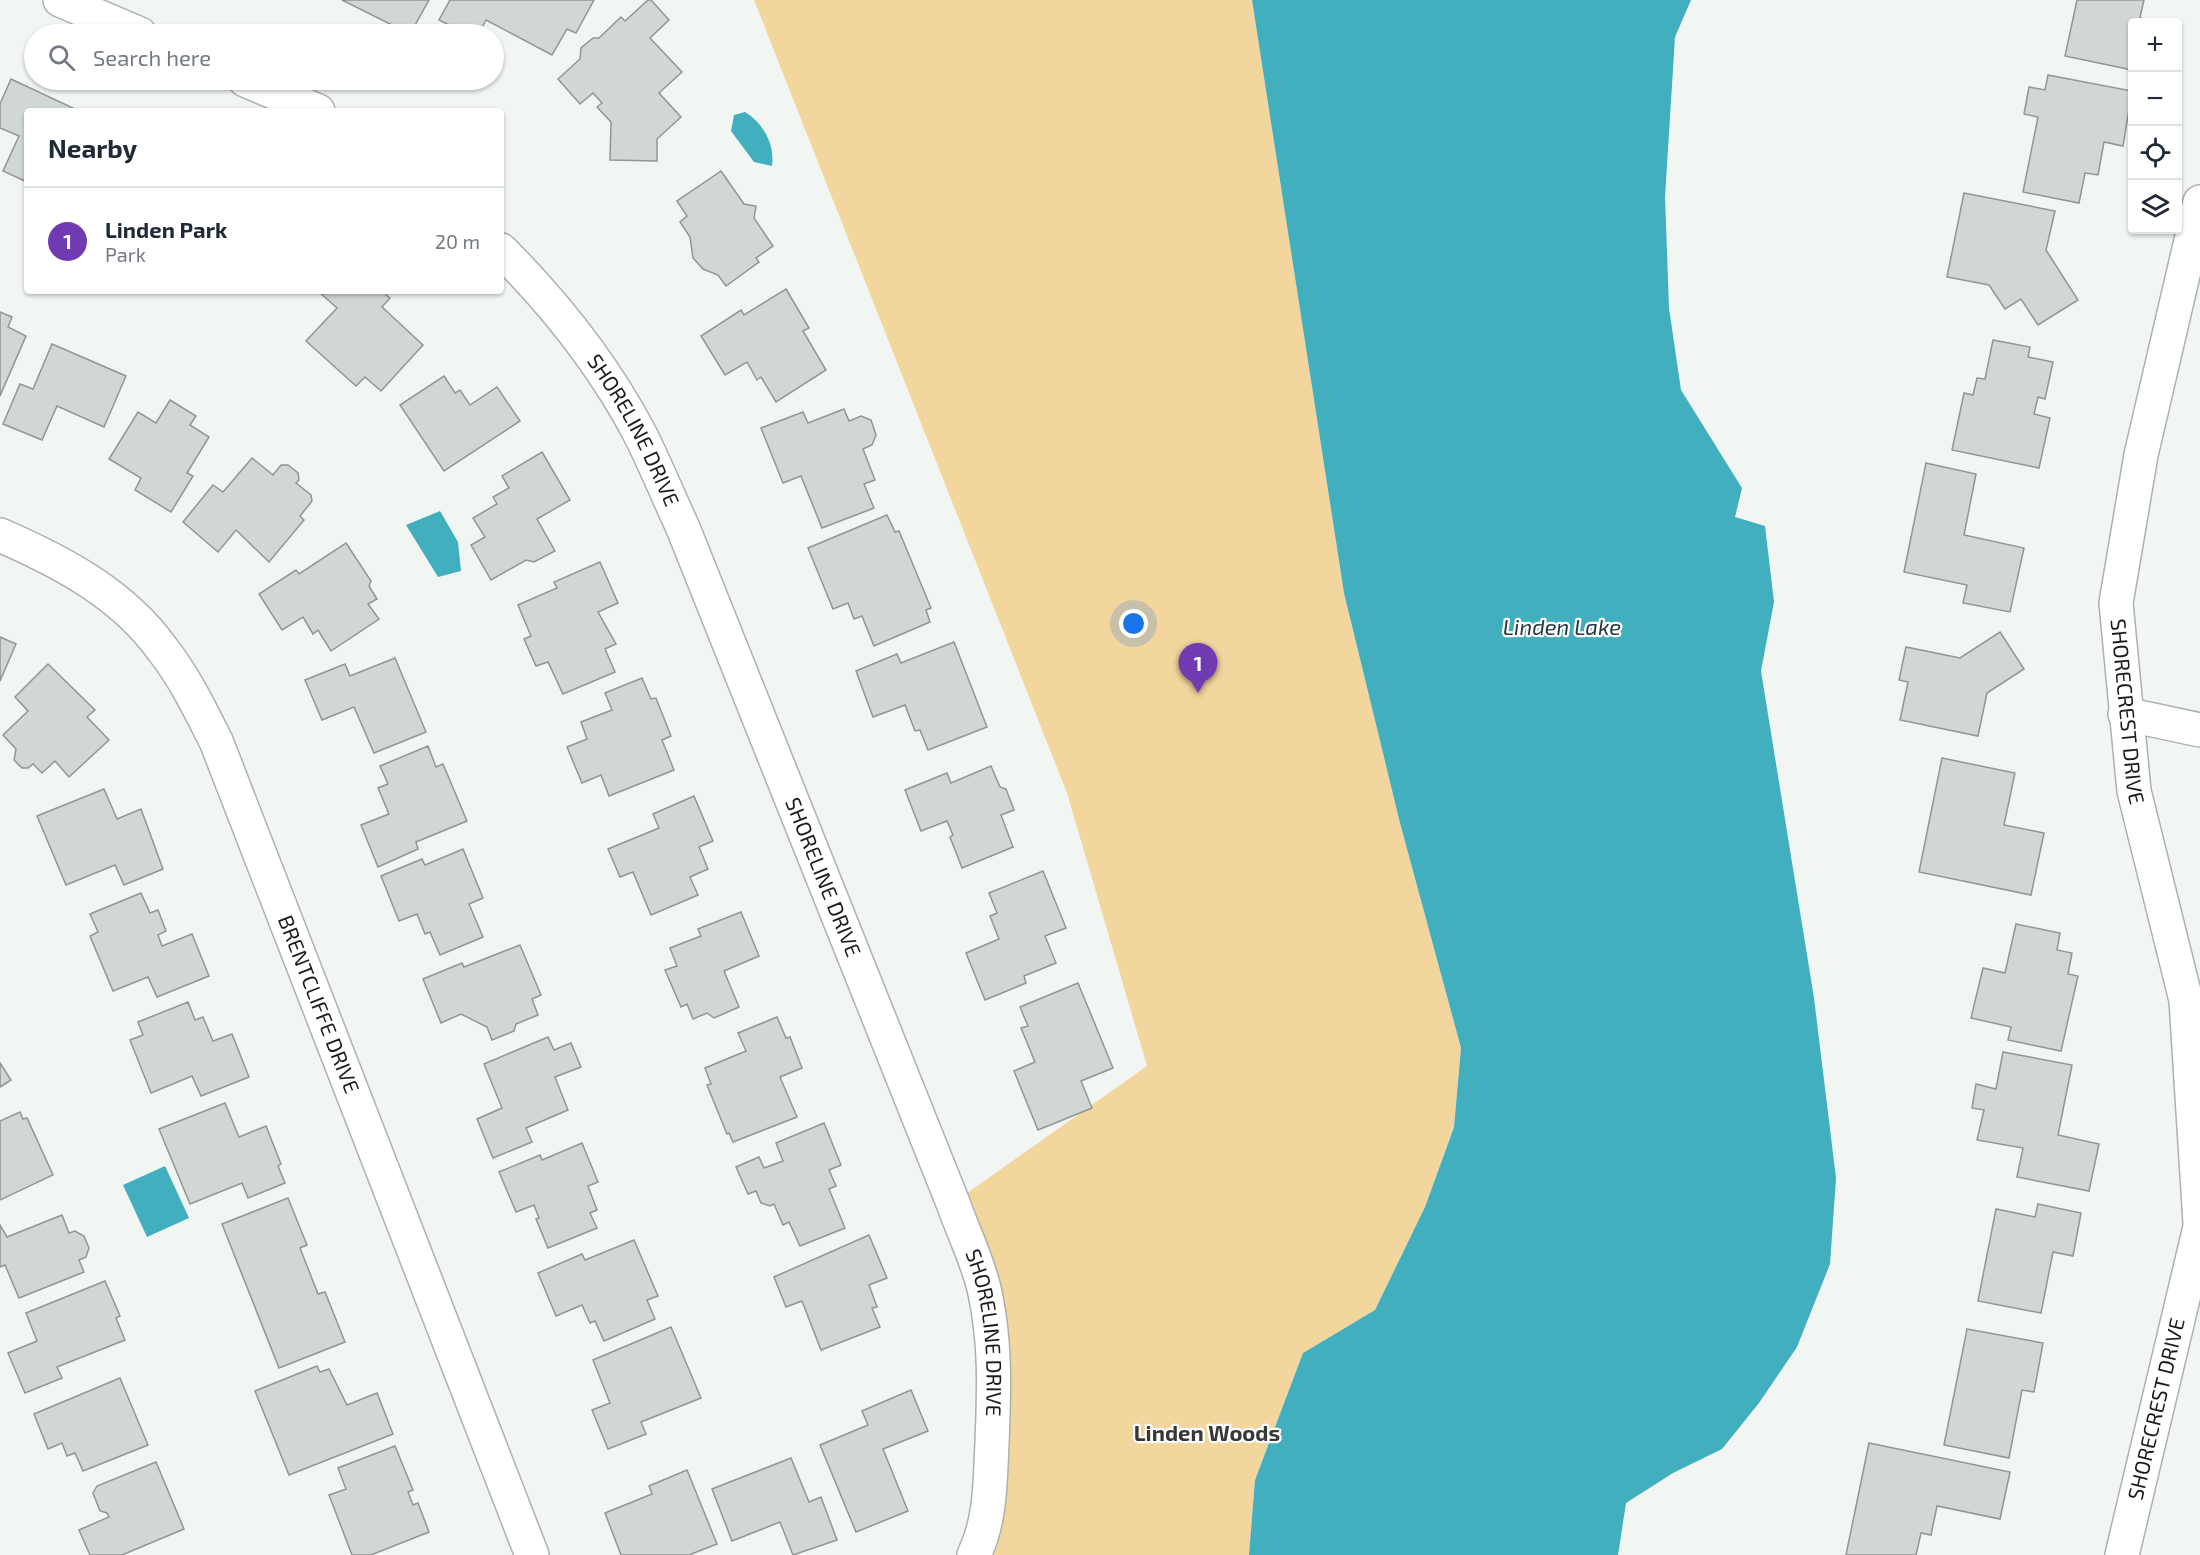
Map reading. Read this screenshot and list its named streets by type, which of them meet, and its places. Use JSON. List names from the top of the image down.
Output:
{
  "streets": {
    "street": ["SHORELINE DRIVE", "SHORECREST DRIVE", "BRENTCLIFFE DRIVE"]
  },
  "districts": ["Linden Woods"],
  "water": ["Linden Lake"],
  "page": {
    "map_buttons": ["+", "−"],
    "search": "Search here",
    "heading": "Nearby",
    "list": [
      {
        "mark": "1",
        "name": "Linden Park",
        "note": "Park",
        "value": "20 m"
      }
    ],
    "pins": "1"
  }
}
